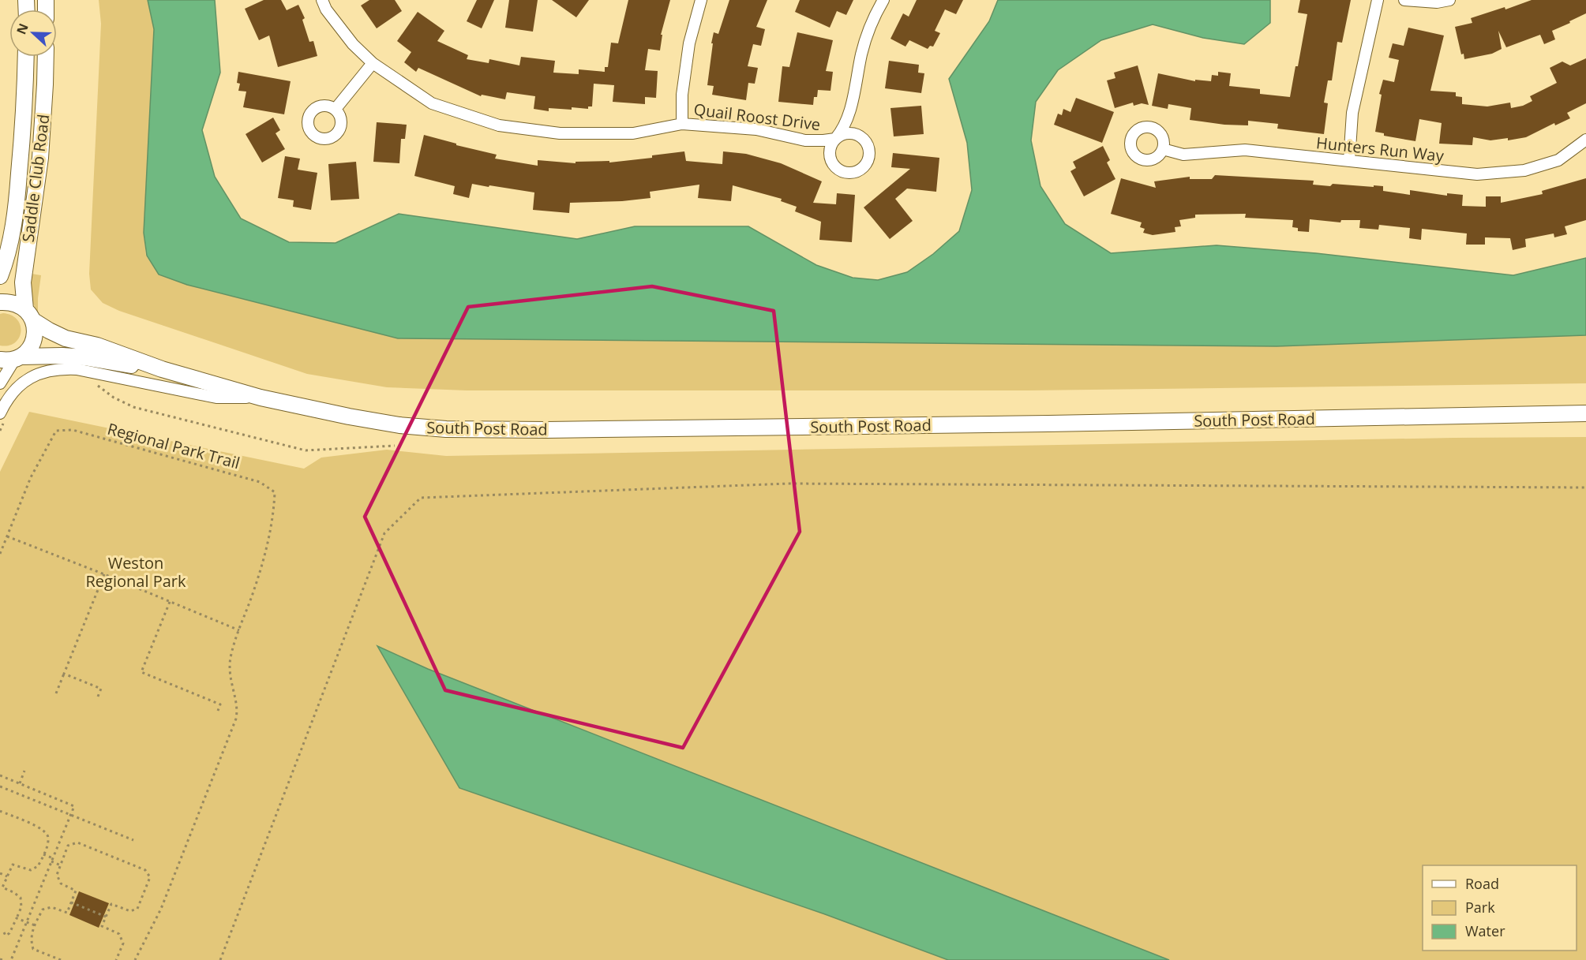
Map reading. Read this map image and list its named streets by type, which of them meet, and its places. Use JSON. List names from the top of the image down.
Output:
{
  "streets": {
    "street": [
      "Quail Roost Drive",
      "Hunters Run Way",
      "Saddle Club Road",
      "South Post Road"
    ],
    "path": ["Regional Park Trail"]
  },
  "crossings": [
    ["Saddle Club Road", "South Post Road"]
  ],
  "parks": ["Weston Regional Park"],
  "legend": ["Road", "Park", "Water"],
  "north": "left"
}
